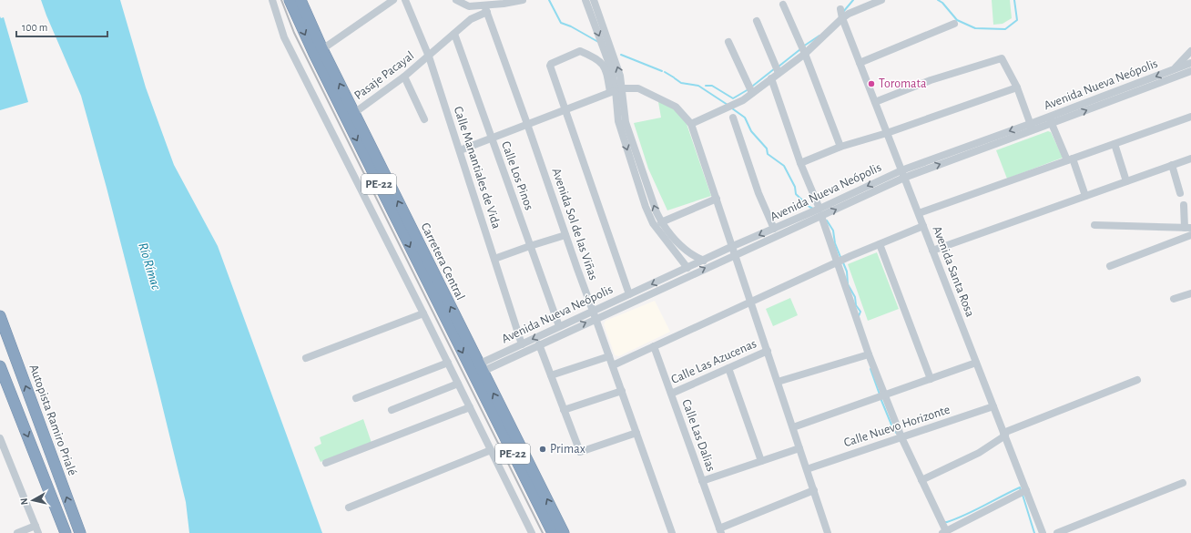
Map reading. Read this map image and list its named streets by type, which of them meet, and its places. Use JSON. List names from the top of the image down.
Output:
{
  "streets": {
    "highway": ["PE-22", "Carretera Central", "Autopista Ramiro Prialé"],
    "street": [
      "Pasaje Pacayal",
      "Avenida Nueva Neópolis",
      "Calle Manantiales de Vida",
      "Calle Los Pinos",
      "Avenida Sol de las Viñas",
      "Avenida Santa Rosa",
      "Calle Las Azucenas",
      "Calle Nuevo Horizonte",
      "Calle Las Dalias"
    ]
  },
  "crossings": [
    ["Pasaje Pacayal", "Calle Manantiales de Vida"],
    ["Pasaje Pacayal", "Calle Los Pinos"],
    ["Pasaje Pacayal", "Avenida Sol de las Viñas"],
    ["Pasaje Pacayal", "Carretera Central"],
    ["Avenida Nueva Neópolis", "Calle Manantiales de Vida"],
    ["Avenida Nueva Neópolis", "Calle Los Pinos"],
    ["Avenida Nueva Neópolis", "Avenida Sol de las Viñas"],
    ["Avenida Nueva Neópolis", "Carretera Central"],
    ["Avenida Nueva Neópolis", "Avenida Santa Rosa"],
    ["Avenida Santa Rosa", "Calle Nuevo Horizonte"],
    ["Calle Las Azucenas", "Calle Las Dalias"]
  ],
  "water": ["Río Rímac"],
  "places": ["Toromata", "Primax"],
  "scale_bar": "100 m",
  "north": "left"
}
